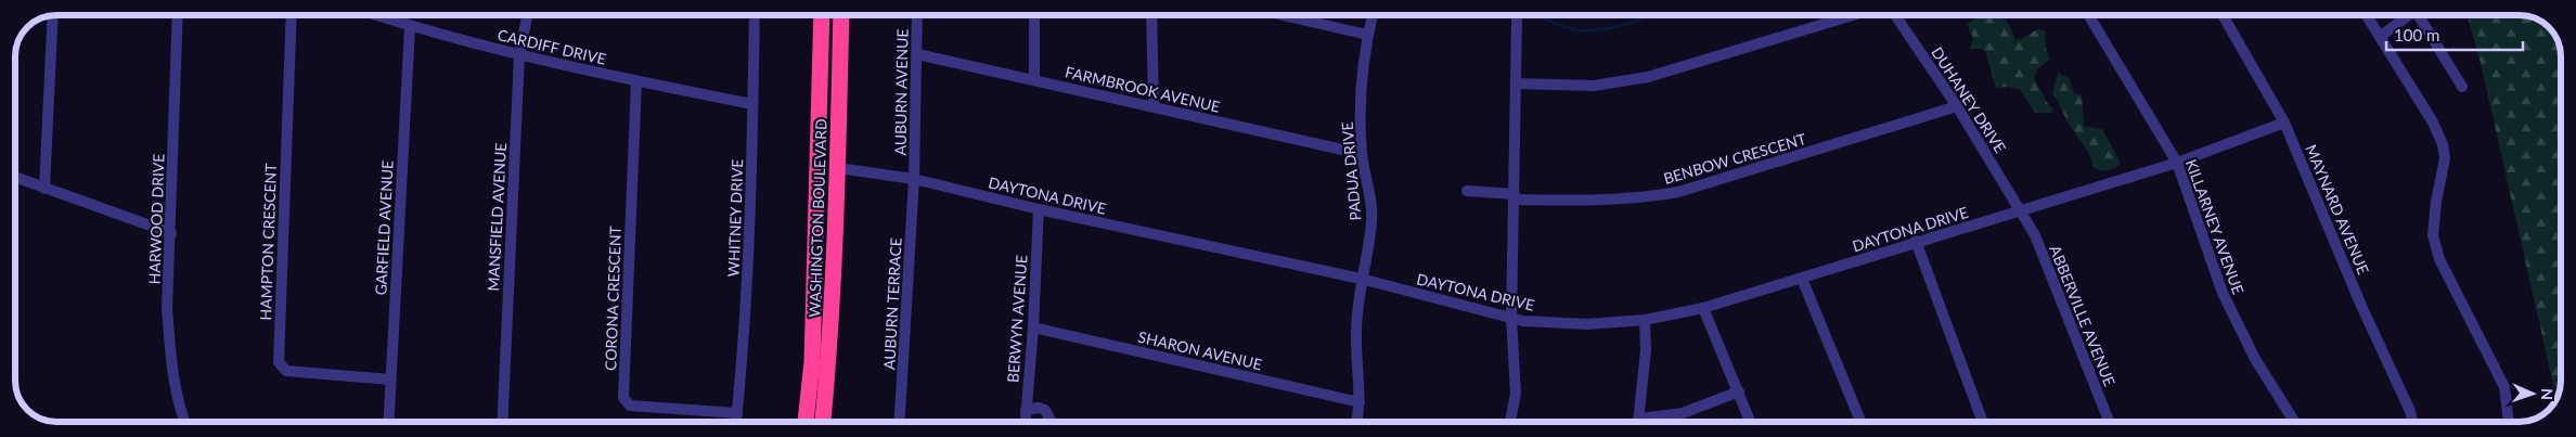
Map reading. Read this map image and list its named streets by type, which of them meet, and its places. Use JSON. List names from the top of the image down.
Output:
{
  "streets": {
    "highway": ["WASHINGTON BOULEVARD"],
    "street": [
      "CARDIFF DRIVE",
      "FARMBROOK AVENUE",
      "AUBURN AVENUE",
      "DUHANEY DRIVE",
      "BENBOW CRESCENT",
      "PADUA DRIVE",
      "DAYTONA DRIVE",
      "MAYNARD AVENUE",
      "MANSFIELD AVENUE",
      "WHITNEY DRIVE",
      "HARWOOD DRIVE",
      "KILLARNEY AVENUE",
      "GARFIELD AVENUE",
      "HAMPTON CRESCENT",
      "CORONA CRESCENT",
      "AUBURN TERRACE",
      "ABBERVILLE AVENUE",
      "BERWYN AVENUE",
      "SHARON AVENUE"
    ]
  },
  "crossings": [
    ["CARDIFF DRIVE", "MANSFIELD AVENUE"],
    ["CARDIFF DRIVE", "WHITNEY DRIVE"],
    ["CARDIFF DRIVE", "GARFIELD AVENUE"],
    ["CARDIFF DRIVE", "CORONA CRESCENT"],
    ["FARMBROOK AVENUE", "AUBURN AVENUE"],
    ["FARMBROOK AVENUE", "PADUA DRIVE"],
    ["AUBURN AVENUE", "DAYTONA DRIVE"],
    ["AUBURN AVENUE", "AUBURN TERRACE"],
    ["DUHANEY DRIVE", "BENBOW CRESCENT"],
    ["DUHANEY DRIVE", "DAYTONA DRIVE"],
    ["DUHANEY DRIVE", "ABBERVILLE AVENUE"],
    ["PADUA DRIVE", "DAYTONA DRIVE"],
    ["PADUA DRIVE", "SHARON AVENUE"],
    ["DAYTONA DRIVE", "MAYNARD AVENUE"],
    ["DAYTONA DRIVE", "WASHINGTON BOULEVARD"],
    ["DAYTONA DRIVE", "KILLARNEY AVENUE"],
    ["DAYTONA DRIVE", "AUBURN TERRACE"],
    ["DAYTONA DRIVE", "ABBERVILLE AVENUE"],
    ["DAYTONA DRIVE", "BERWYN AVENUE"],
    ["WHITNEY DRIVE", "CORONA CRESCENT"],
    ["GARFIELD AVENUE", "HAMPTON CRESCENT"],
    ["BERWYN AVENUE", "SHARON AVENUE"]
  ],
  "scale_bar": "100 m",
  "north": "right"
}
